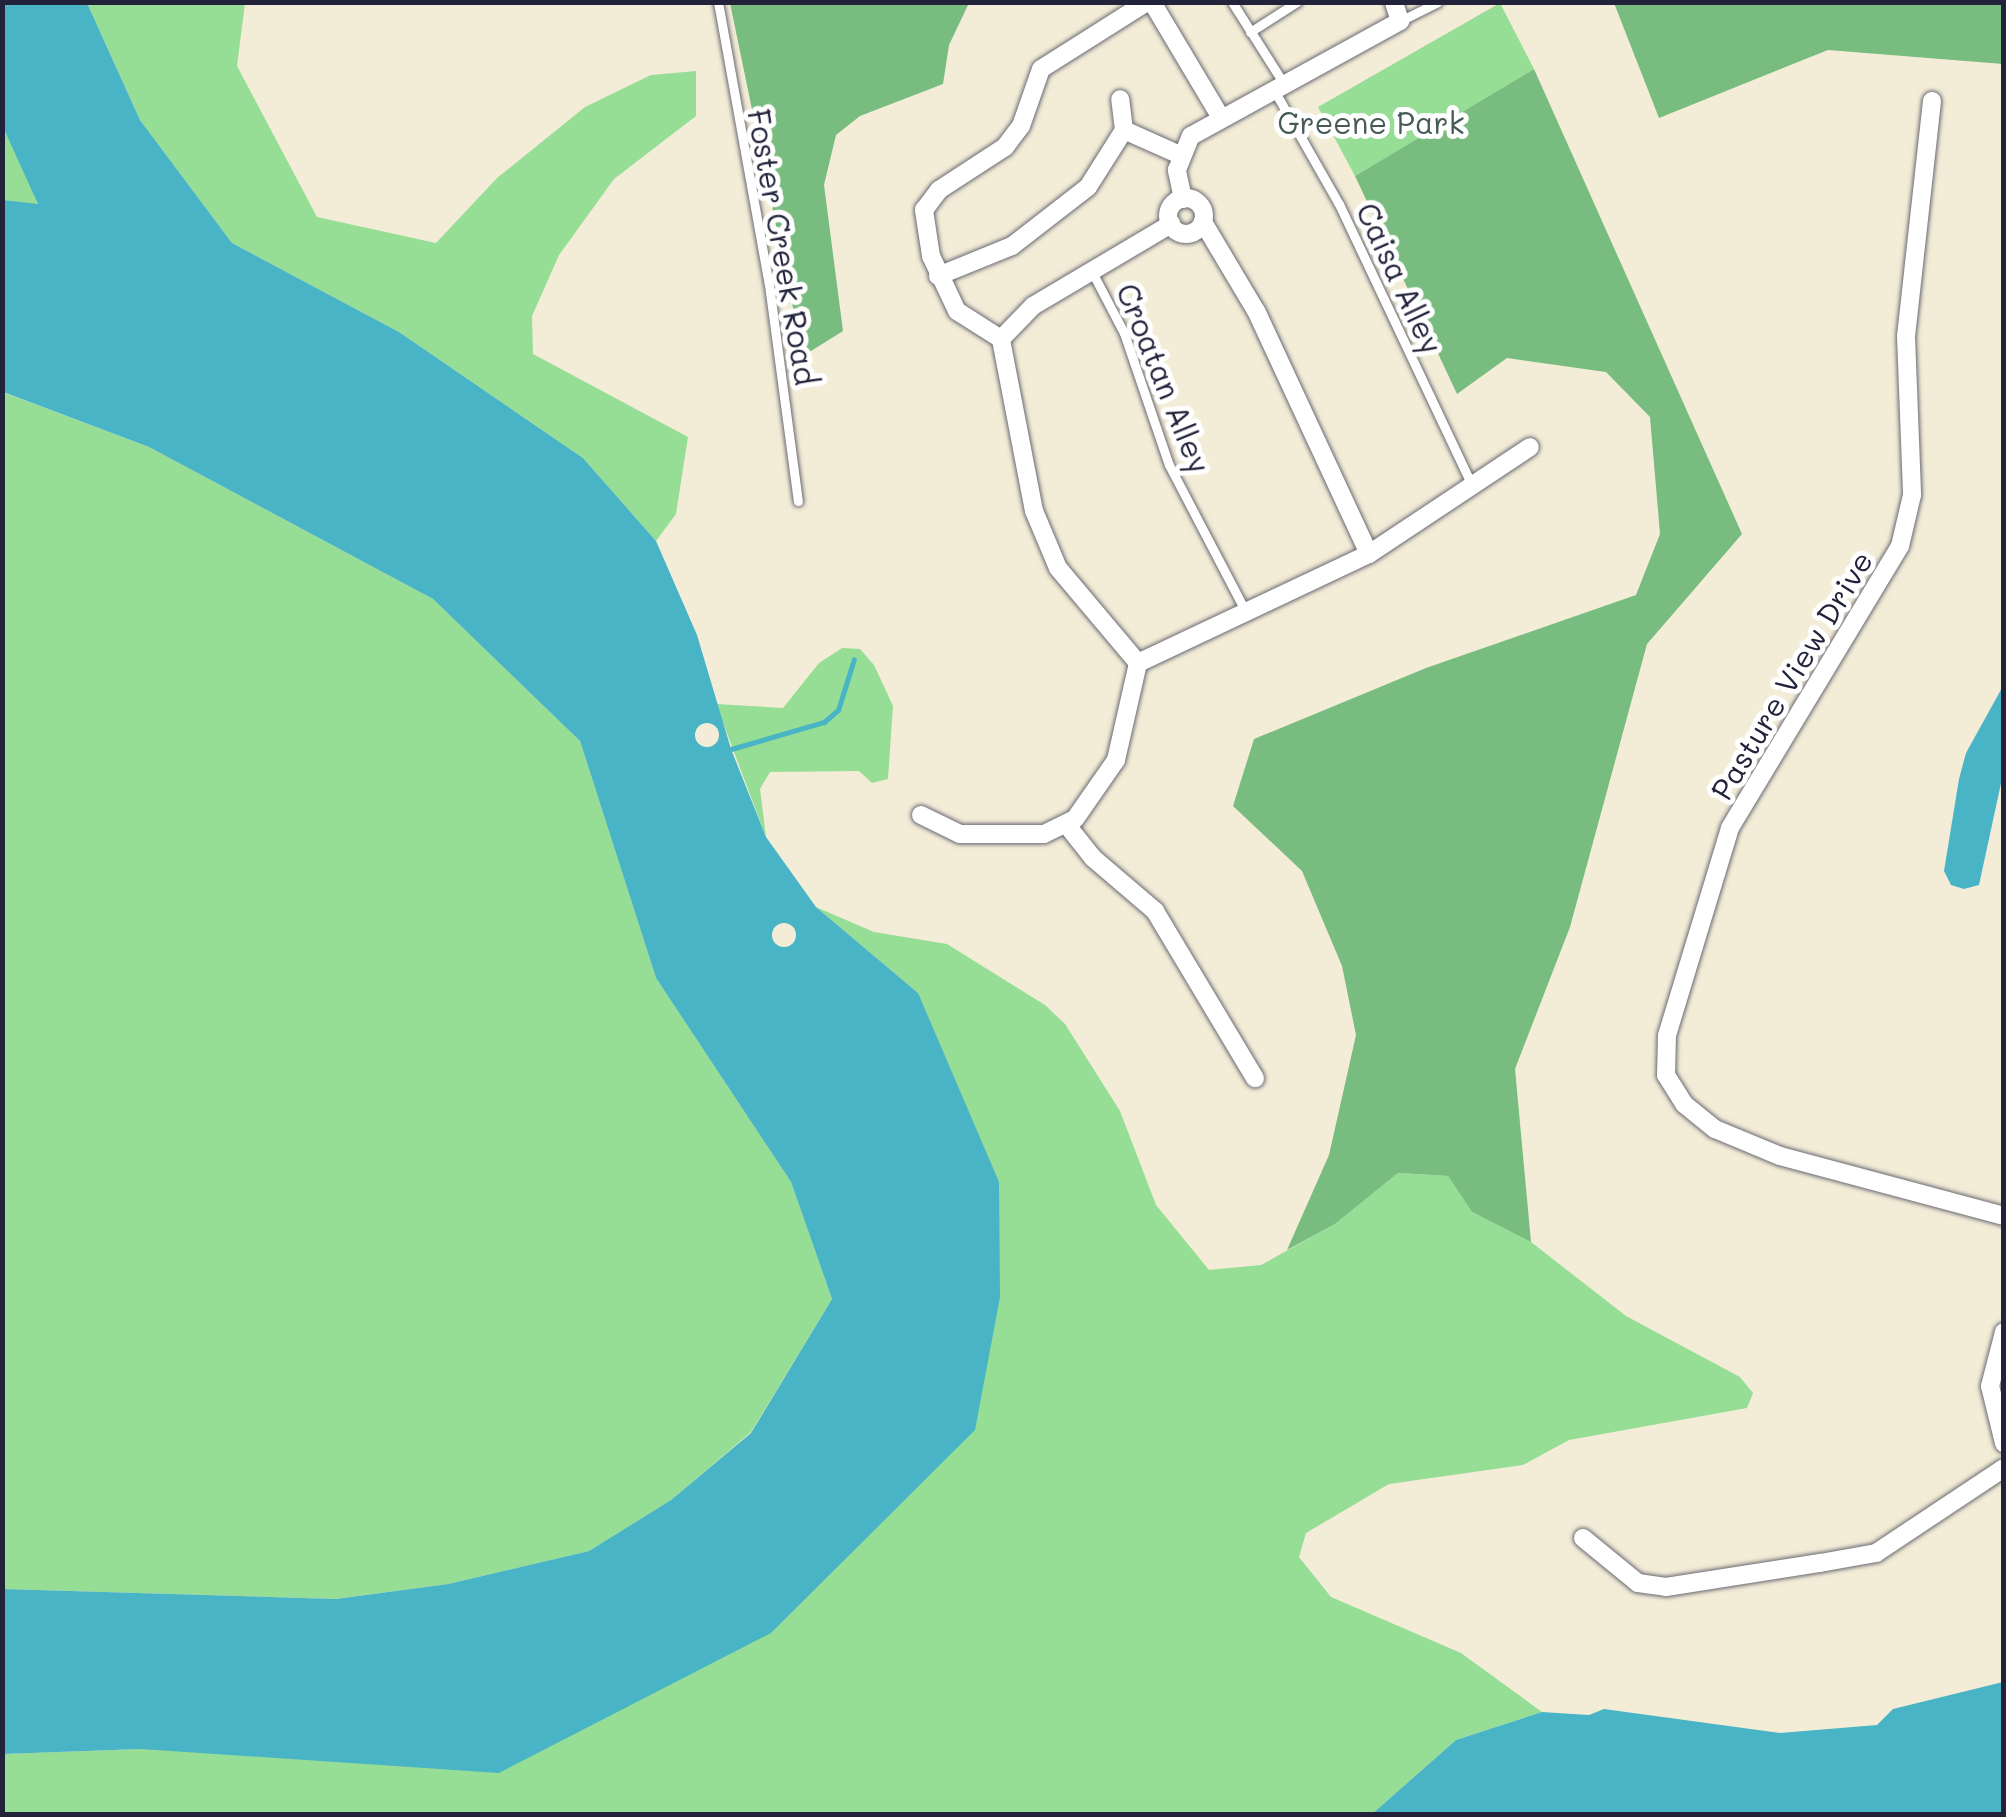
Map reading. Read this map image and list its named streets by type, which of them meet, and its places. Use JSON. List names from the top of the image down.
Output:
{
  "streets": {
    "street": ["Pasture View Drive"],
    "lane": ["Foster Creek Road", "Caisa Alley", "Croatan Alley"]
  },
  "parks": ["Greene Park"]
}
